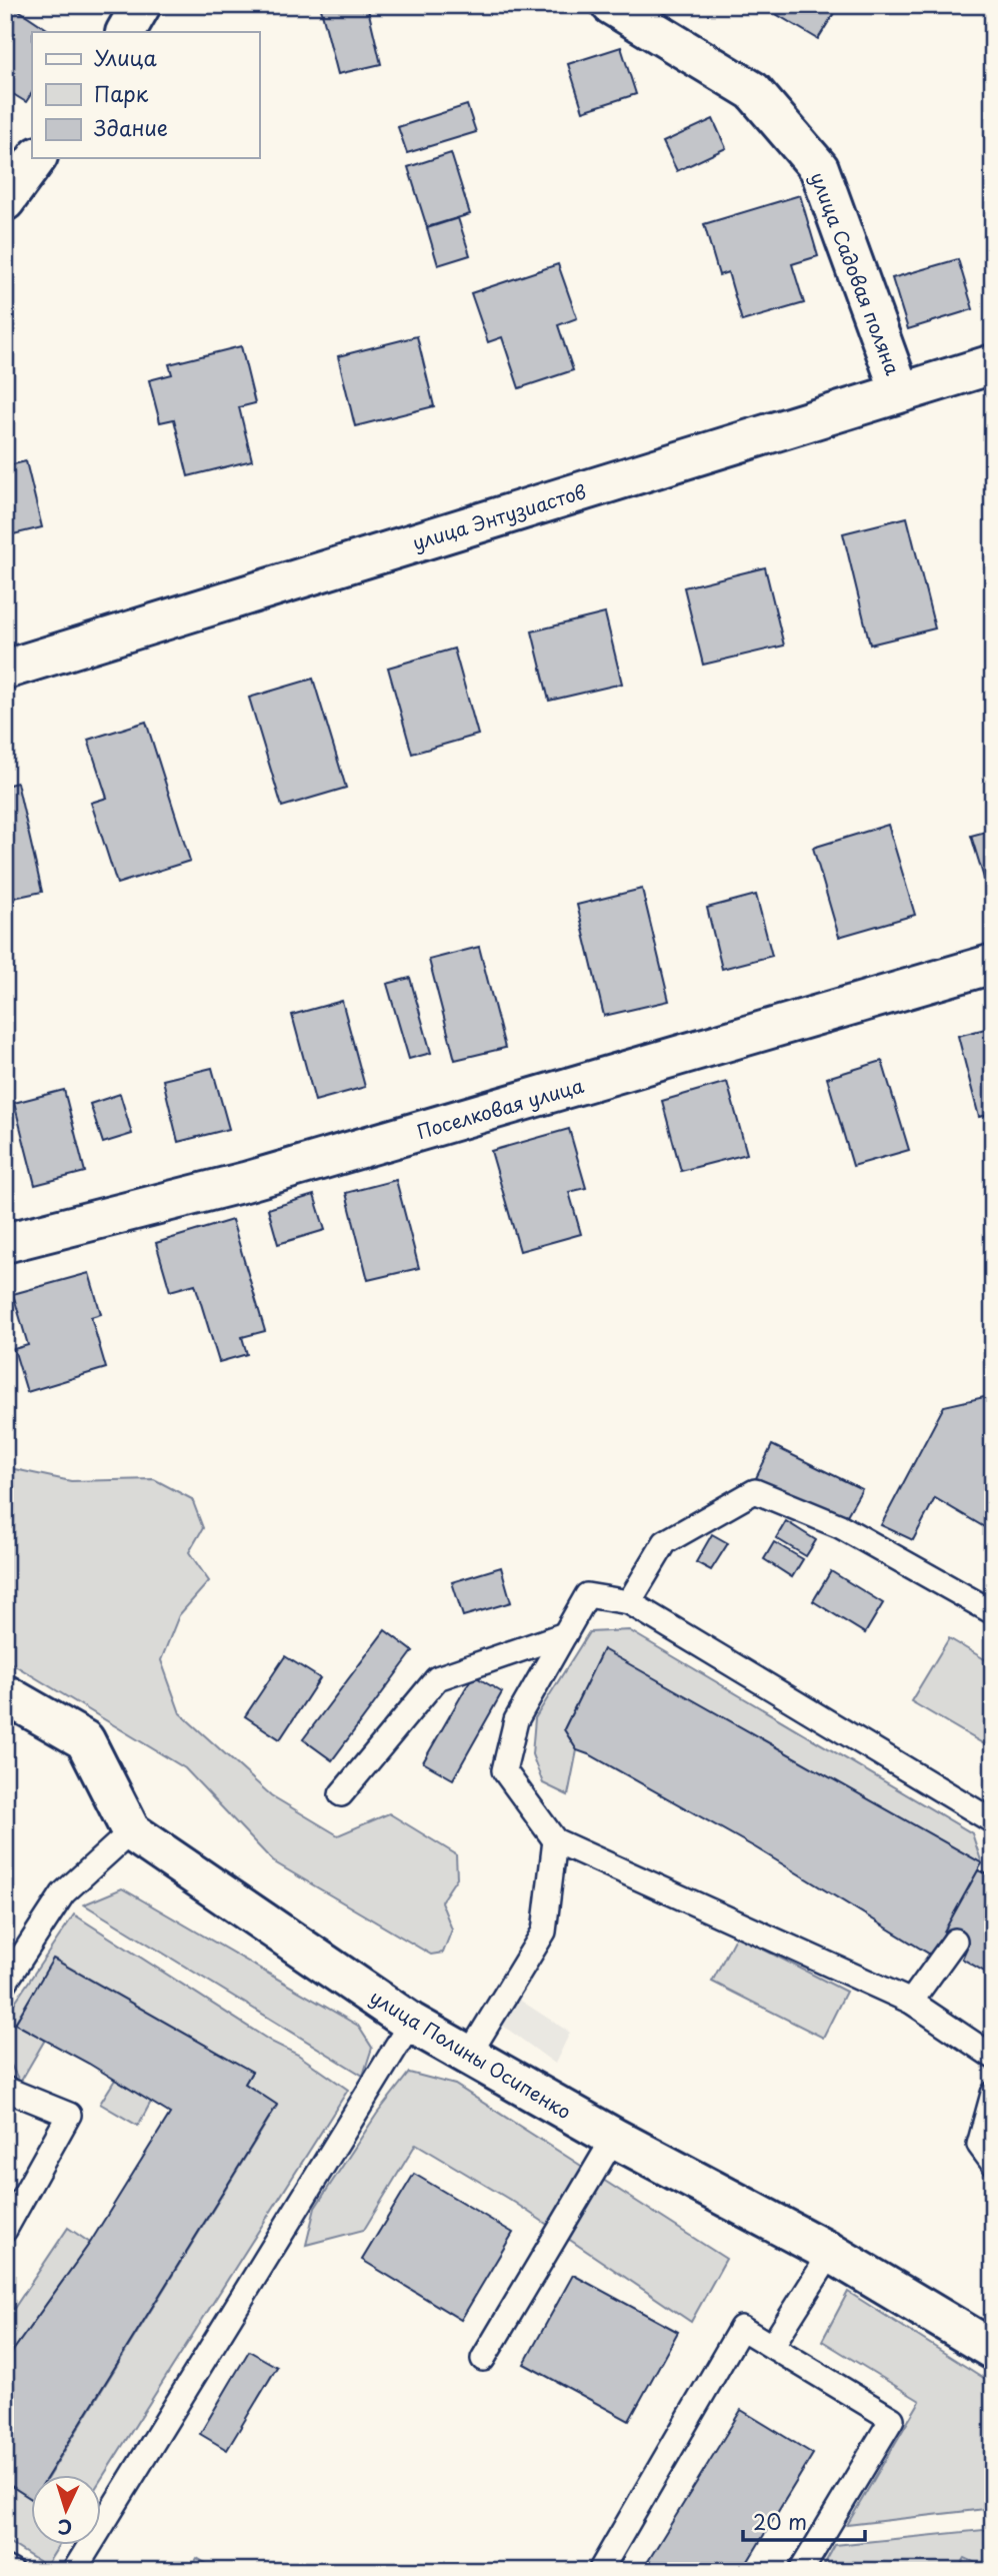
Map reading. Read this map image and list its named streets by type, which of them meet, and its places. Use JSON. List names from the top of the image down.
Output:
{
  "streets": {
    "street": [
      "улица Садовая поляна",
      "улица Энтузиастов",
      "Поселковая улица",
      "улица Полины Осипенко"
    ]
  },
  "crossings": [
    ["улица Садовая поляна", "улица Энтузиастов"]
  ],
  "legend": ["Улица", "Парк", "Здание"],
  "scale_bar": "20 m",
  "north": "bottom"
}
